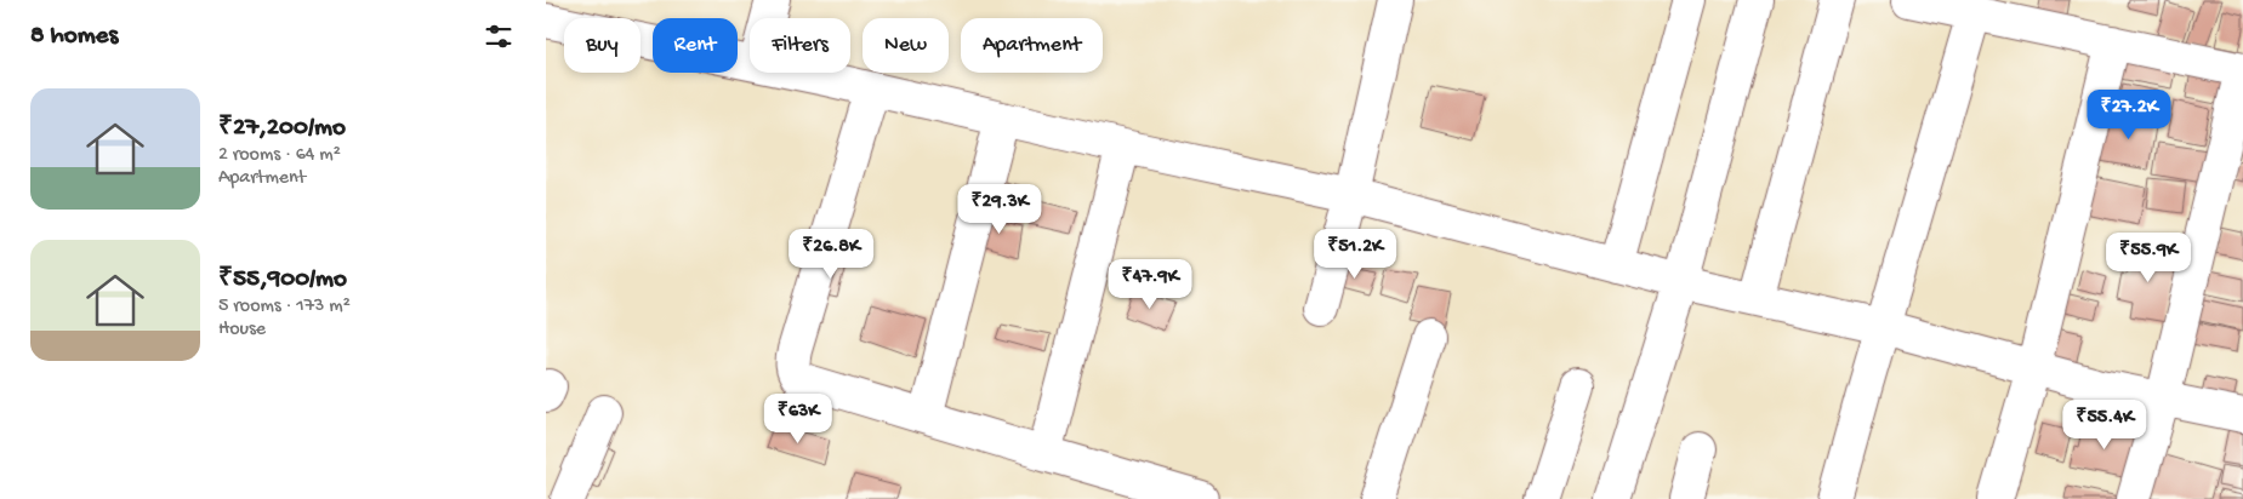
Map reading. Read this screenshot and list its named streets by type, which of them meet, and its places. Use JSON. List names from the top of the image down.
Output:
{
  "page": {
    "heading": "8 homes",
    "chip": [
      "Buy",
      "Rent",
      "Filters",
      "New",
      "Apartment"
    ],
    "list": [
      {
        "name": "₹27,200/mo",
        "note": "2 rooms · 64 m² · Apartment"
      },
      {
        "name": "₹55,900/mo",
        "note": "5 rooms · 173 m² · House"
      }
    ],
    "price": [
      "₹27.2K",
      "₹29.3K",
      "₹26.8K",
      "₹51.2K",
      "₹55.9K",
      "₹47.9K",
      "₹63K",
      "₹55.4K"
    ]
  }
}
